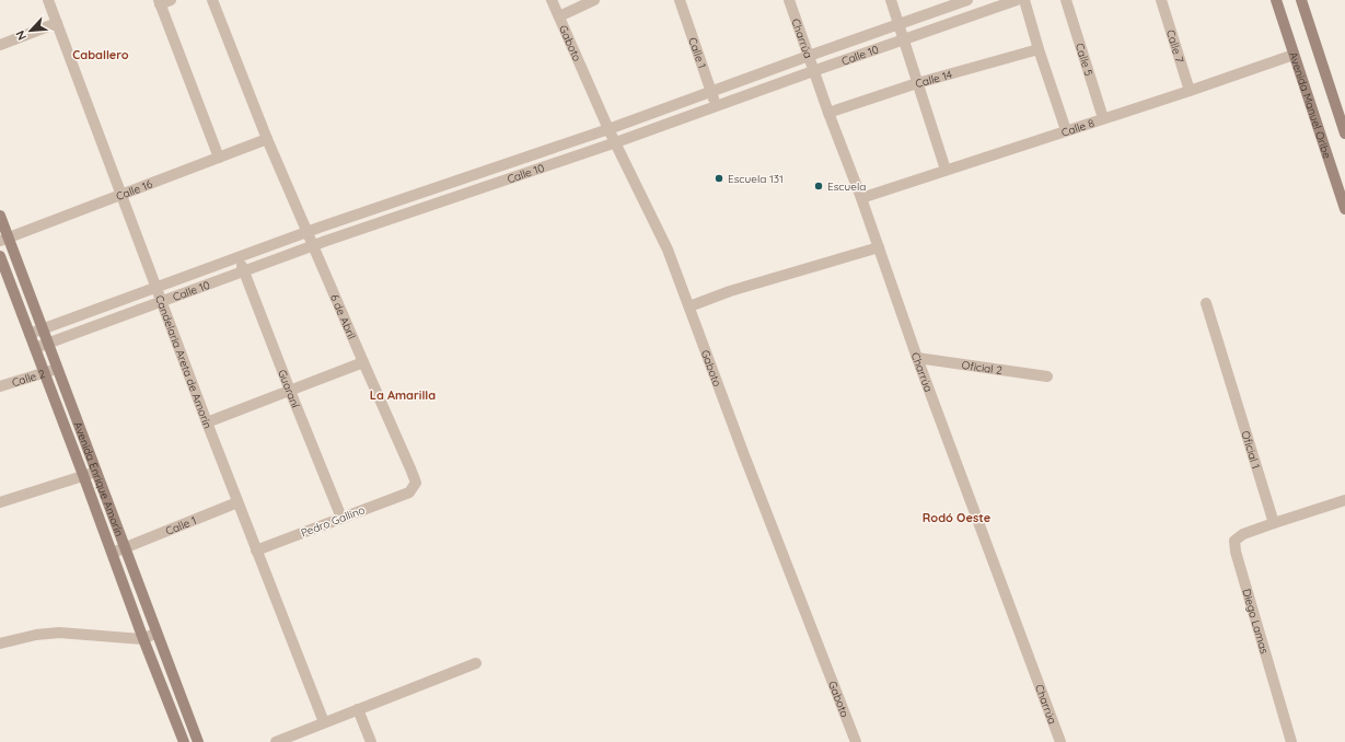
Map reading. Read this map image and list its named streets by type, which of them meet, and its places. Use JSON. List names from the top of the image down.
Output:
{
  "streets": {
    "street": [
      "Charrúa",
      "Gaboto",
      "Calle 7",
      "Calle 1",
      "Calle 10",
      "Calle 5",
      "Calle 14",
      "Avenida Manuel Oribe",
      "Calle 8",
      "Calle 16",
      "6 de Abril",
      "Candelaria Areta de Amorín",
      "Oficial 2",
      "Calle 2",
      "Guaraní",
      "Oficial 1",
      "Avenida Enrique Amorín",
      "Pedro Gallino",
      "Diego Lamas"
    ]
  },
  "crossings": [
    ["Charrúa", "Calle 10"],
    ["Charrúa", "Calle 14"],
    ["Charrúa", "Calle 8"],
    ["Charrúa", "Oficial 2"],
    ["Gaboto", "Calle 10"],
    ["Calle 7", "Calle 8"],
    ["Calle 1", "Calle 10"],
    ["Calle 1", "Candelaria Areta de Amorín"],
    ["Calle 1", "Avenida Enrique Amorín"],
    ["Calle 10", "6 de Abril"],
    ["Calle 10", "Candelaria Areta de Amorín"],
    ["Calle 10", "Guaraní"],
    ["Calle 10", "Avenida Enrique Amorín"],
    ["Calle 5", "Calle 8"],
    ["Avenida Manuel Oribe", "Calle 8"],
    ["Calle 16", "6 de Abril"],
    ["Calle 16", "Candelaria Areta de Amorín"],
    ["Calle 16", "Avenida Enrique Amorín"],
    ["6 de Abril", "Pedro Gallino"],
    ["Candelaria Areta de Amorín", "Pedro Gallino"],
    ["Calle 2", "Avenida Enrique Amorín"],
    ["Guaraní", "Pedro Gallino"],
    ["Oficial 1", "Diego Lamas"]
  ],
  "districts": ["Caballero", "La Amarilla", "Rodó Oeste"],
  "places": ["Escuela 131", "Escuela"],
  "north": "bottom left"
}
